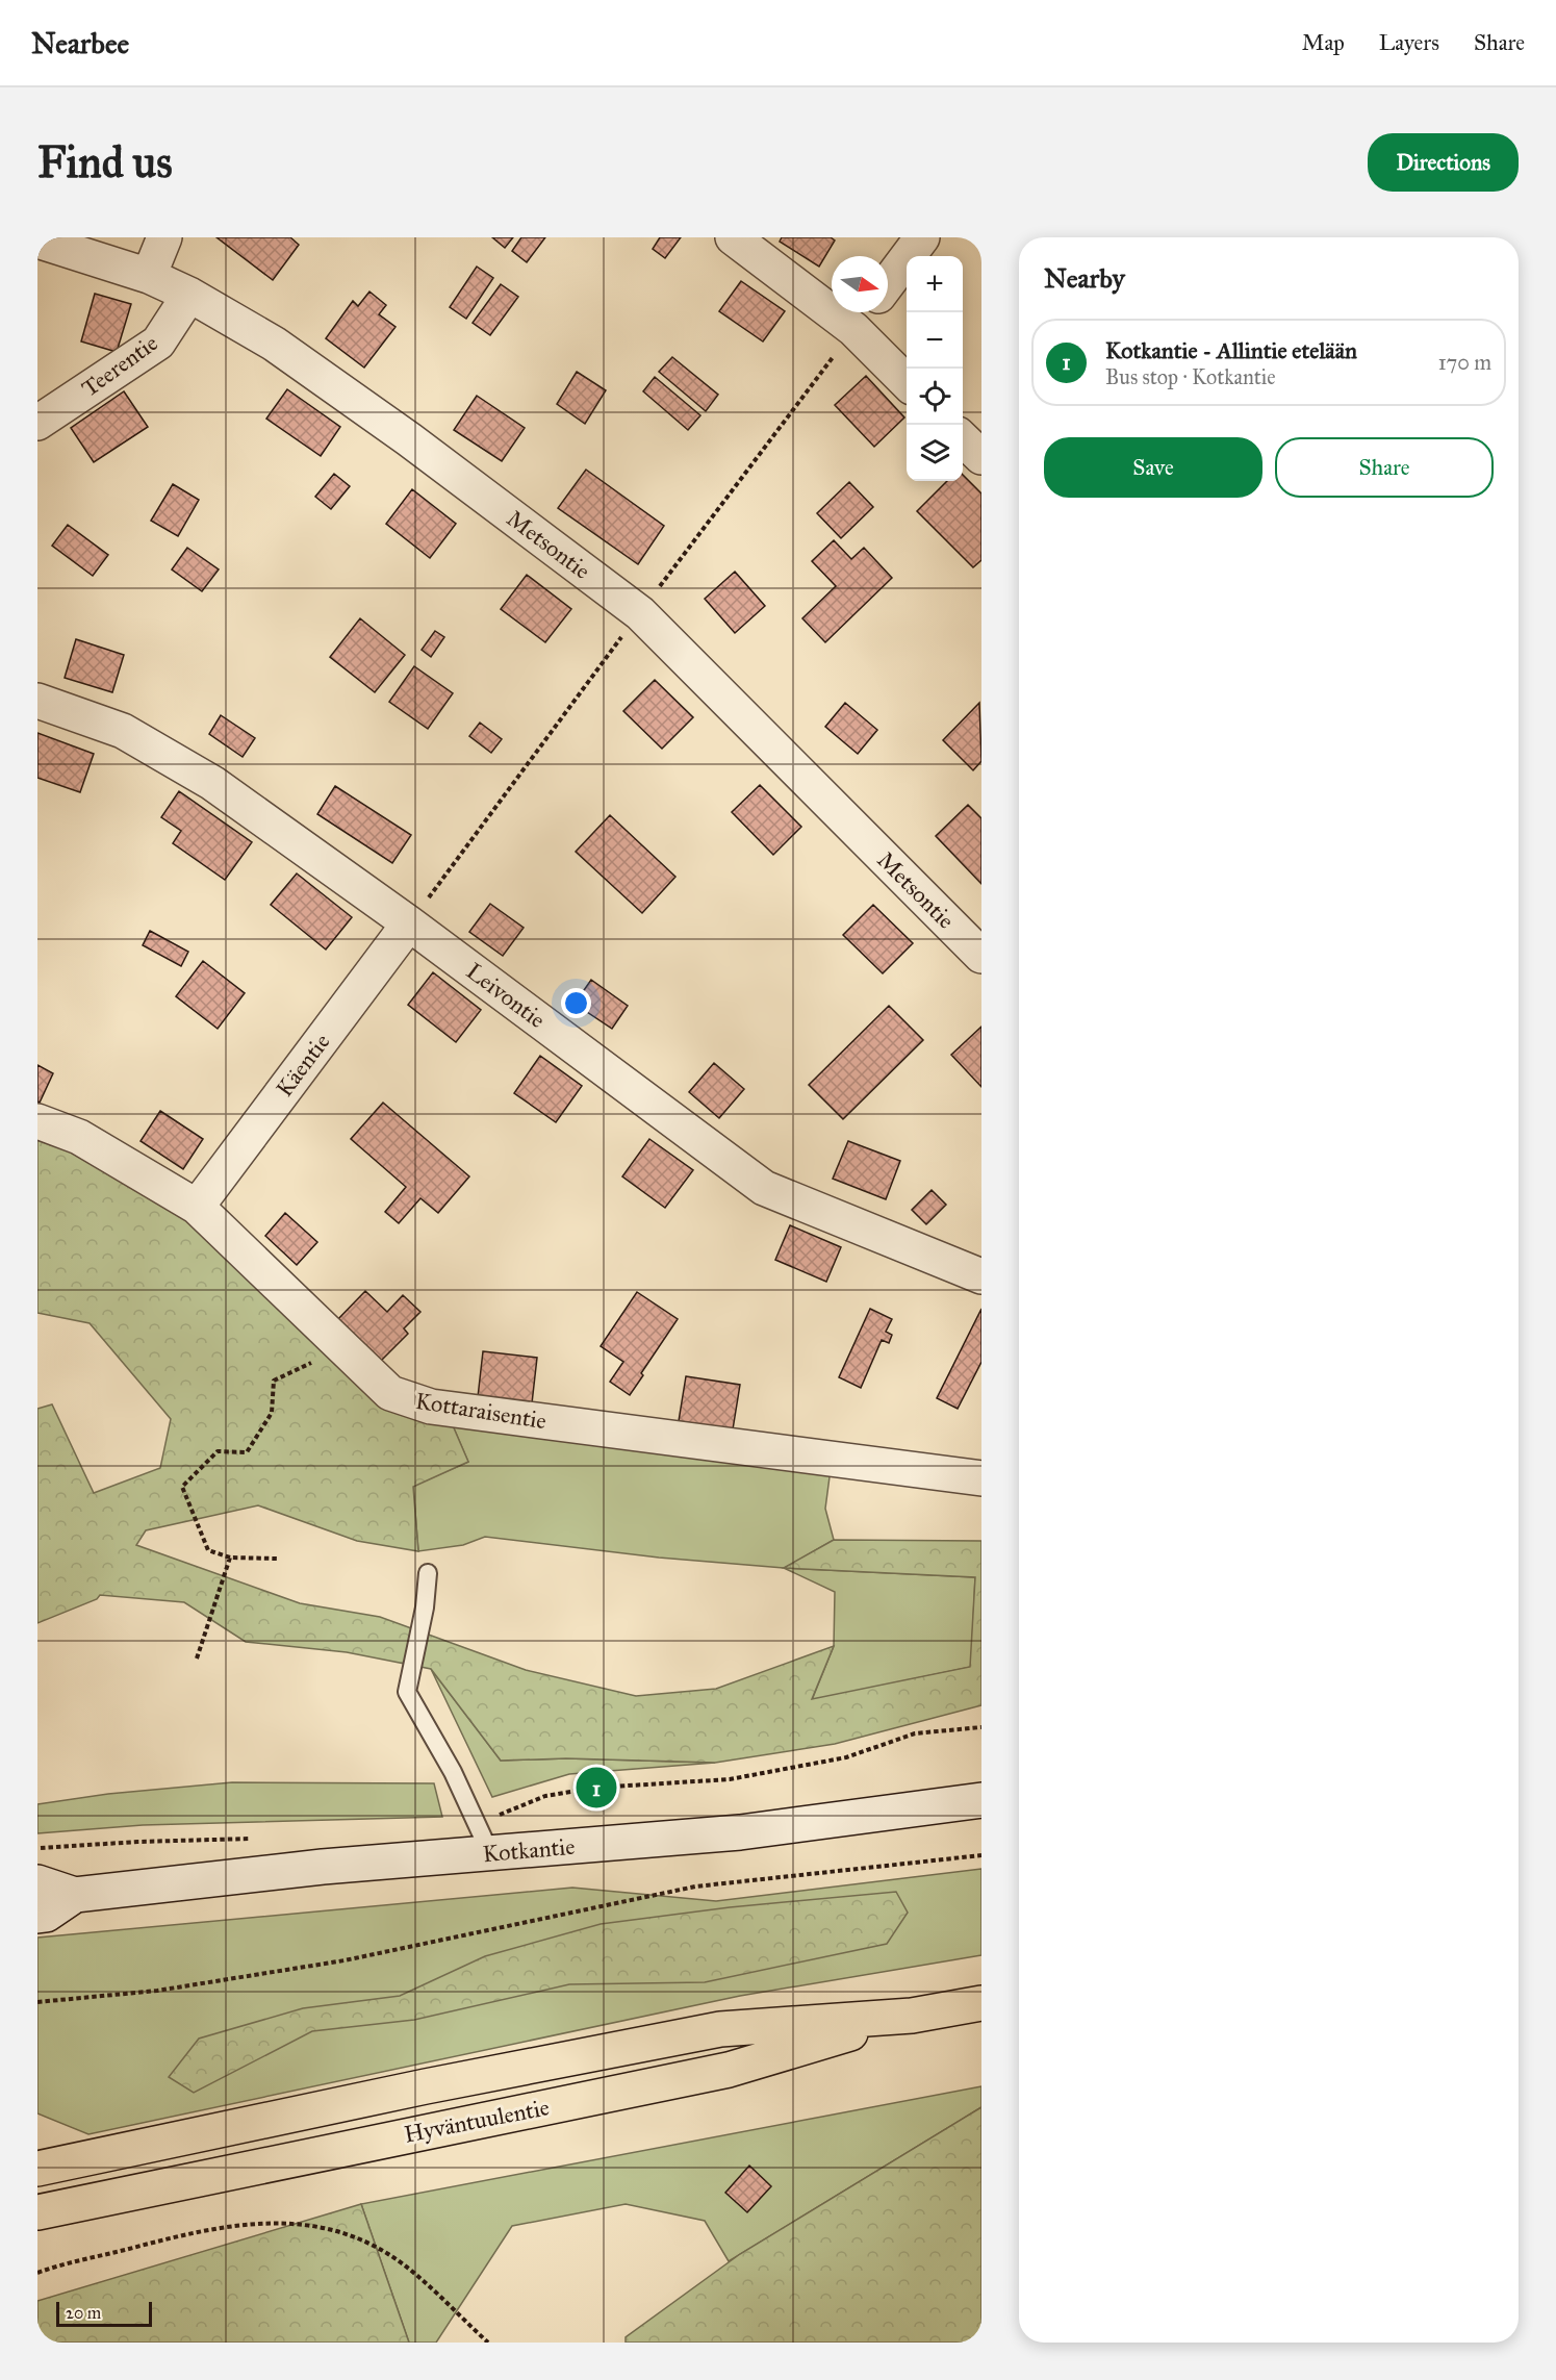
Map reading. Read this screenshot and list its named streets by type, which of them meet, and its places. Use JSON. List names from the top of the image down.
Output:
{
  "streets": {
    "highway": ["Hyväntuulentie"],
    "street": [
      "Teerentie",
      "Metsontie",
      "Leivontie",
      "Käentie",
      "Kottaraisentie",
      "Kotkantie"
    ]
  },
  "crossings": [
    ["Teerentie", "Metsontie"],
    ["Leivontie", "Käentie"],
    ["Käentie", "Kottaraisentie"]
  ],
  "scale_bar": "20 m",
  "north": "right",
  "page": {
    "header": "Nearbee",
    "nav": ["Map", "Layers", "Share"],
    "buttons": [
      "Directions",
      ["Save", "Share"]
    ],
    "title": "Find us",
    "heading": "Nearby",
    "map_buttons": ["+", "−"],
    "list": [
      {
        "mark": "1",
        "name": "Kotkantie - Allintie etelään",
        "note": "Bus stop · Kotkantie",
        "value": "170 m"
      }
    ],
    "pins": "1",
    "scale": "20 m"
  }
}
